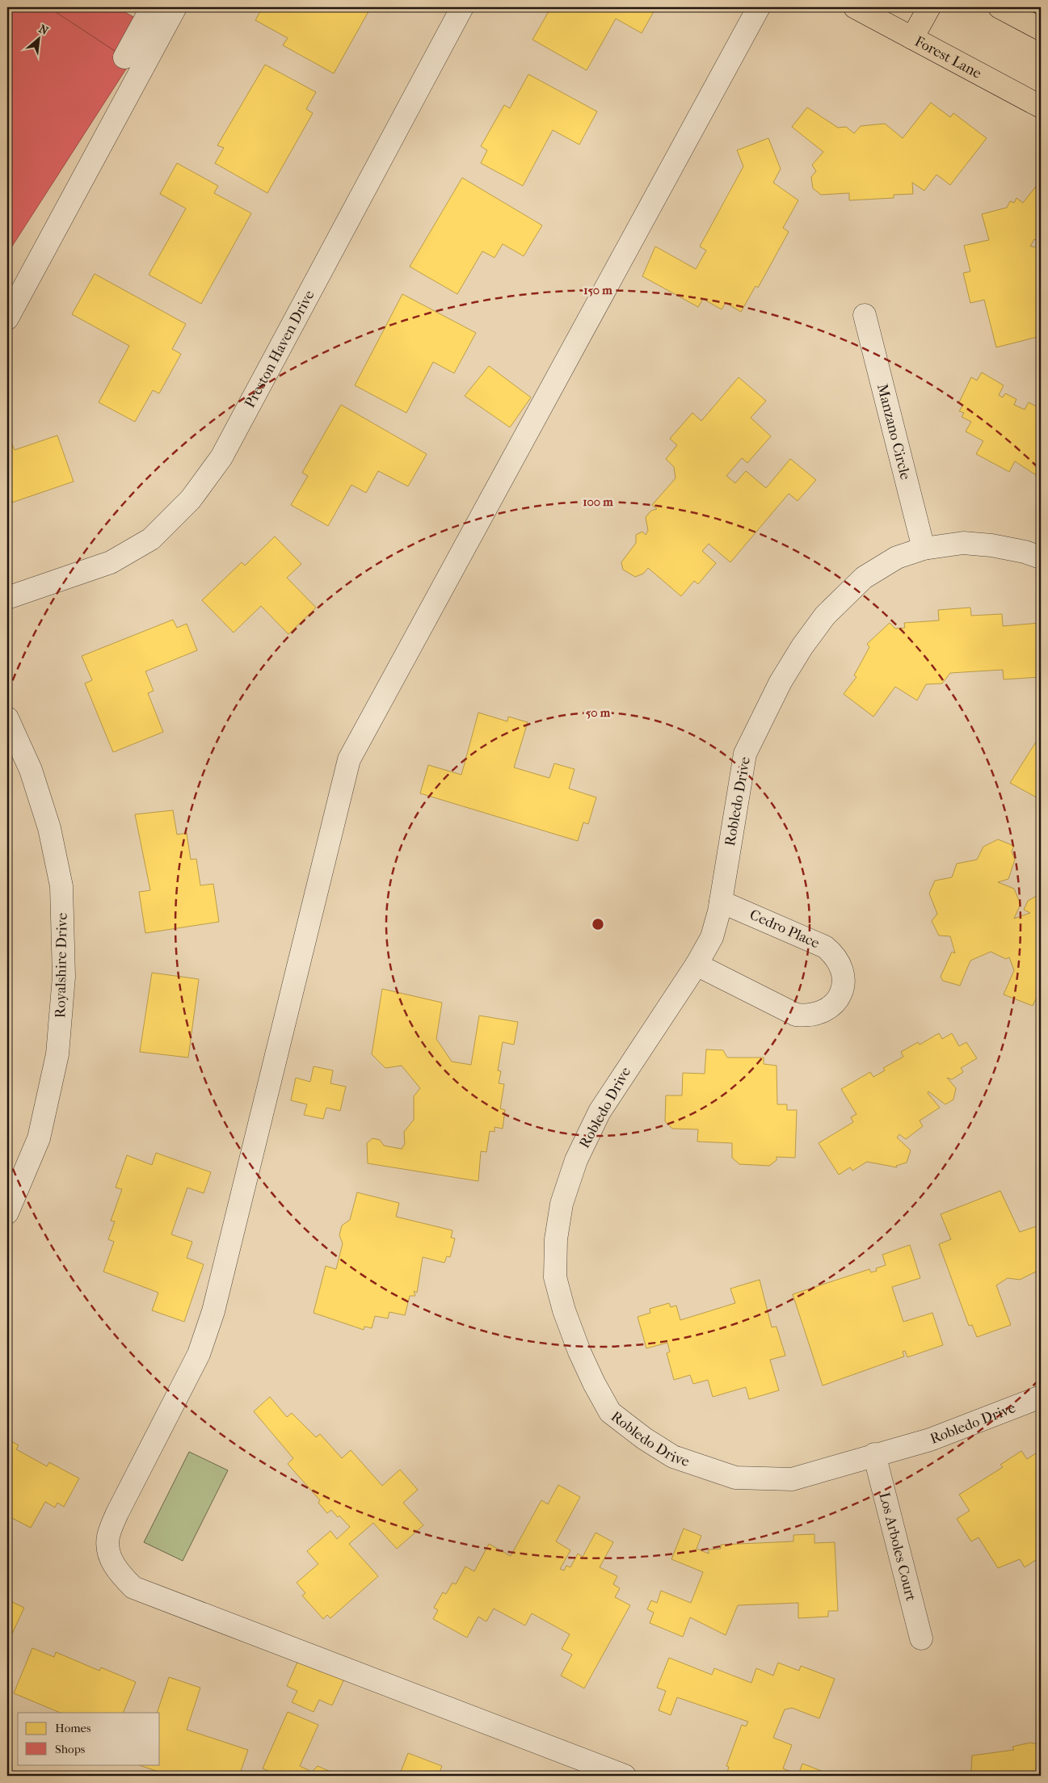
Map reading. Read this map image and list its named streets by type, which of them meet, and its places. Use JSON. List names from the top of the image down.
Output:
{
  "streets": {
    "main road": ["Forest Lane"],
    "street": [
      "Preston Haven Drive",
      "Manzano Circle",
      "Robledo Drive",
      "Cedro Place",
      "Royalshire Drive",
      "Los Arboles Court"
    ]
  },
  "crossings": [
    ["Manzano Circle", "Robledo Drive"],
    ["Robledo Drive", "Cedro Place"],
    ["Robledo Drive", "Los Arboles Court"]
  ],
  "legend": ["Homes", "Shops"],
  "north": "top right",
  "rings": ["150 m", "100 m", "50 m"]
}
